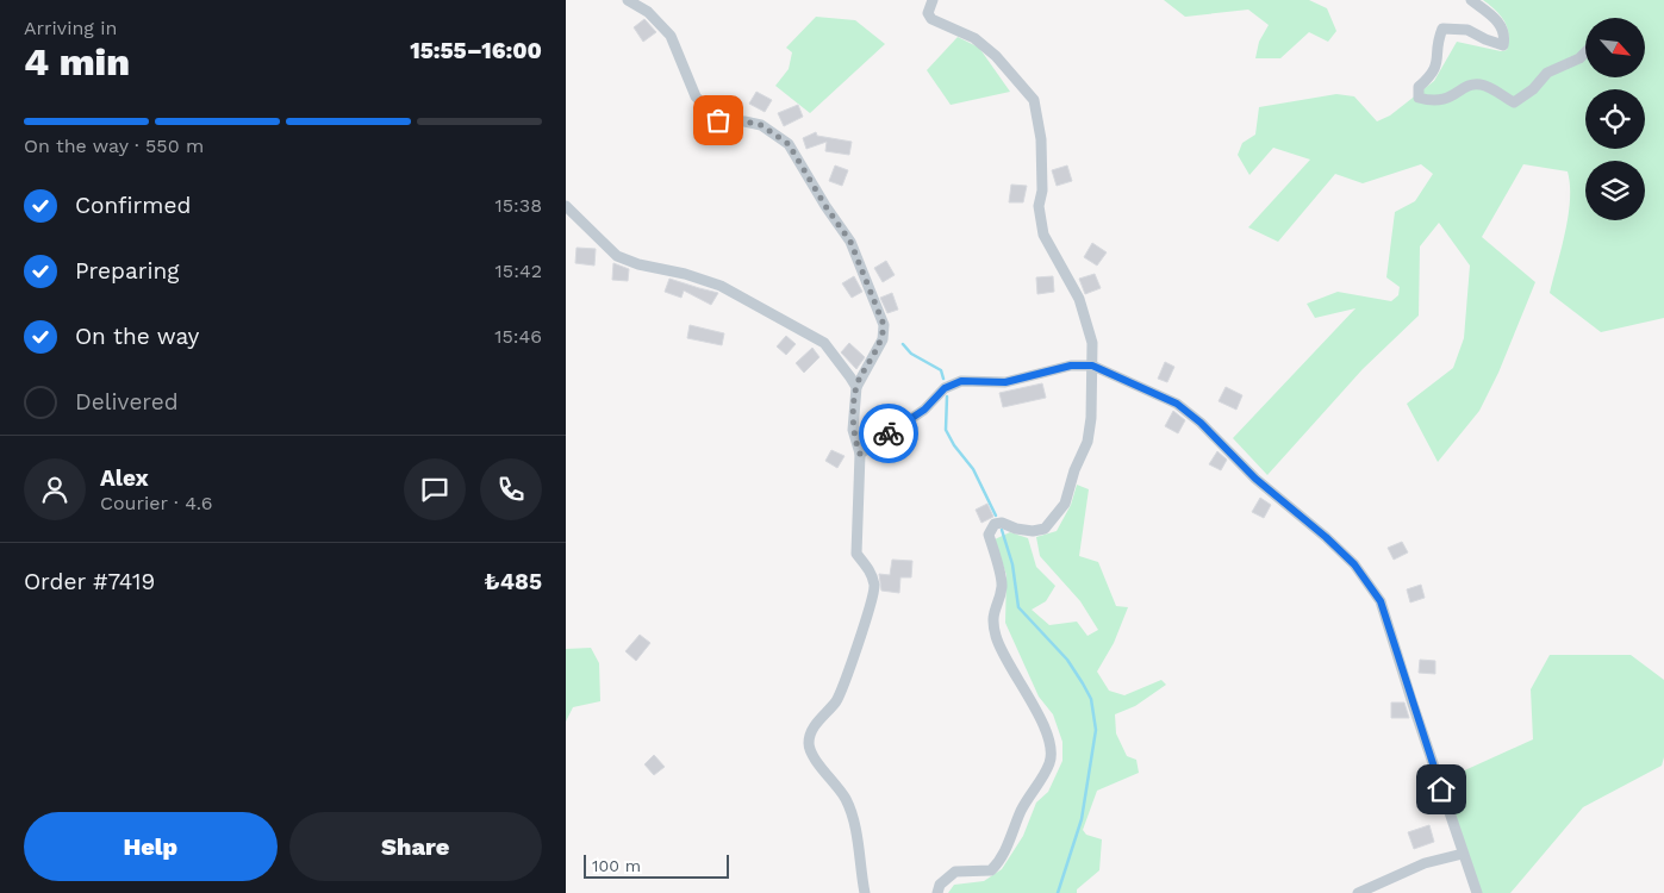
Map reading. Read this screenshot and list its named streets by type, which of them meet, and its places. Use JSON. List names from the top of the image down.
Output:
{
  "scale_bar": "100 m",
  "north": "bottom right",
  "page": {
    "heading": ["4 min", "Arriving in", "15:55–16:00"],
    "panel": [
      "Alex",
      "Courier · 4.6",
      "Order #7419",
      "₺485"
    ],
    "bar": "On the way · 550 m",
    "list": [
      ["Confirmed", "15:38"],
      ["Preparing", "15:42"],
      ["On the way", "15:46"],
      "Delivered"
    ],
    "buttons": ["Help", "Share"],
    "scale": "100 m"
  }
}
